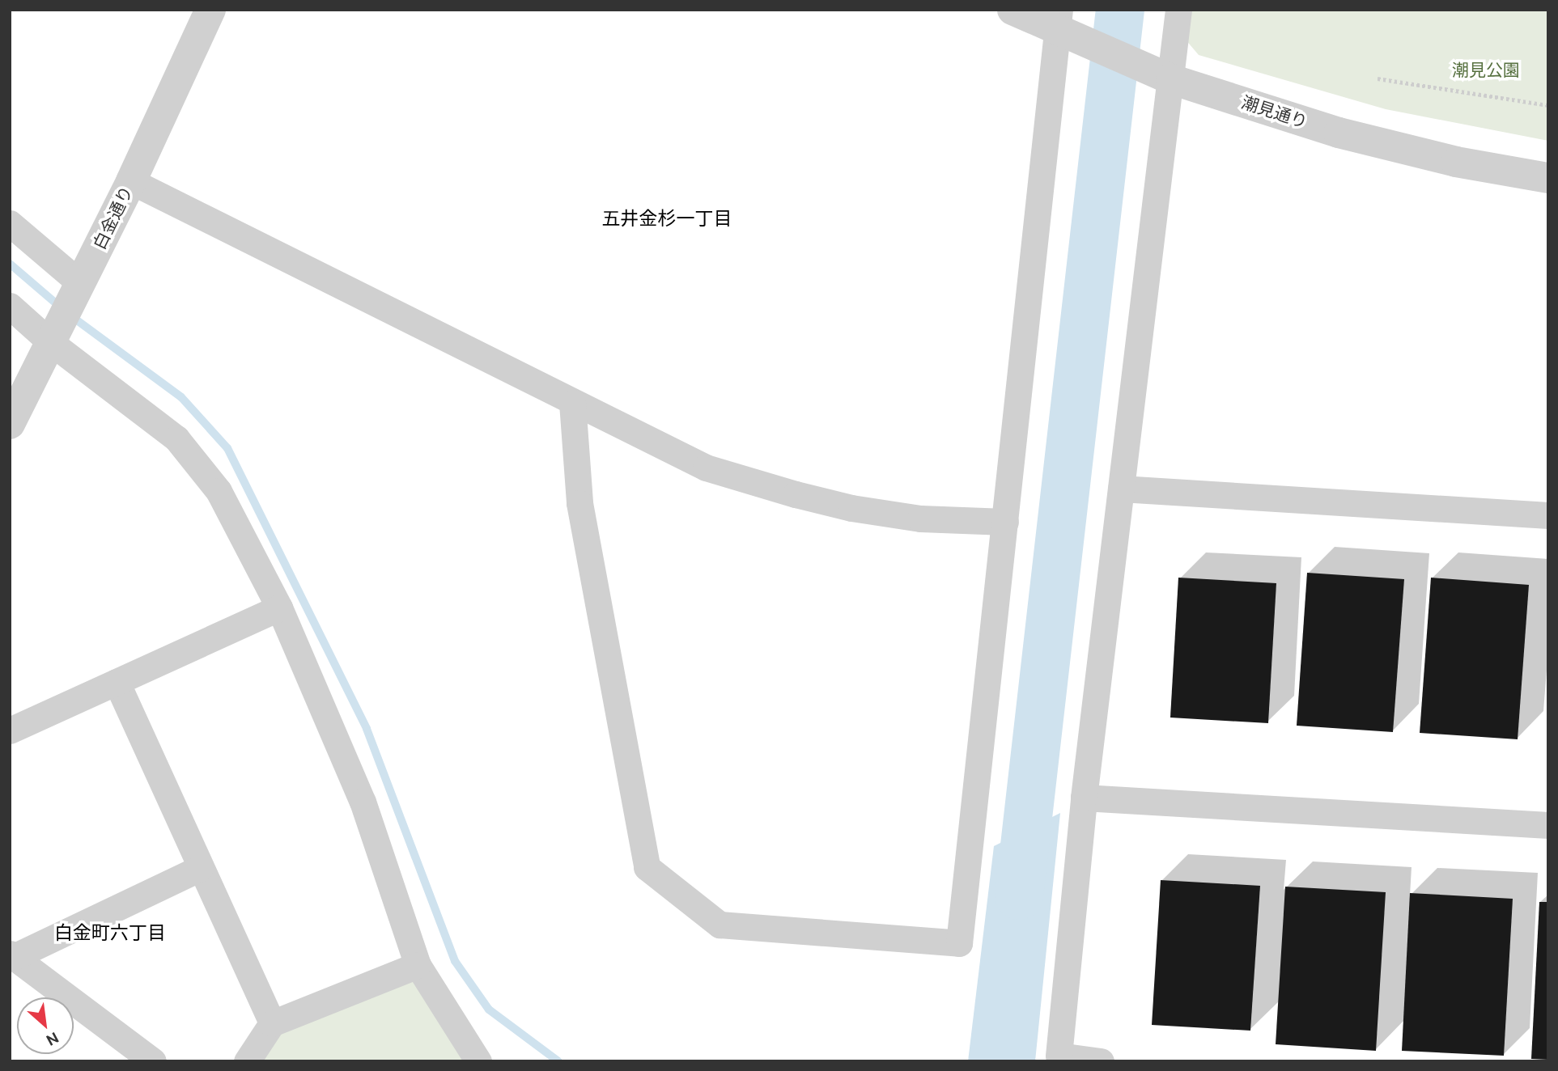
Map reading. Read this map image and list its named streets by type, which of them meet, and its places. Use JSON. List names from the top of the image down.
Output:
{
  "streets": {
    "street": ["潮見通り", "白金通り"]
  },
  "districts": ["五井金杉一丁目", "白金町六丁目"],
  "parks": ["潮見公園"],
  "north": "bottom right"
}
